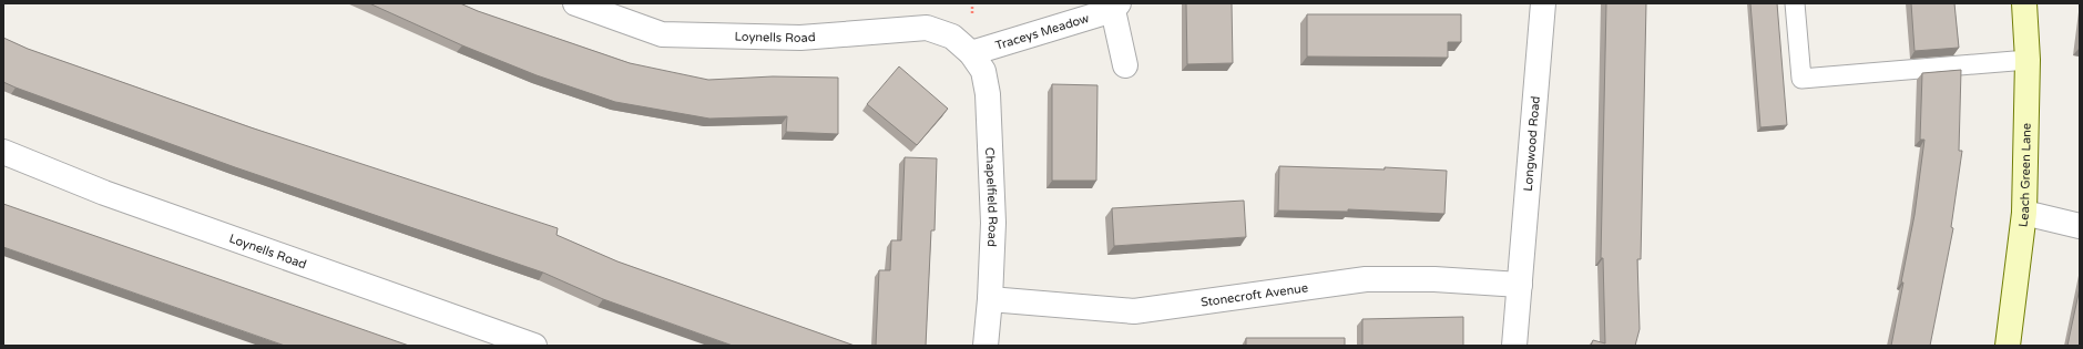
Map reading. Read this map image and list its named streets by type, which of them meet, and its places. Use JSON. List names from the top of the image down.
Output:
{
  "streets": {
    "street": [
      "Traceys Meadow",
      "Loynells Road",
      "Longwood Road",
      "Leach Green Lane",
      "Chapelfield Road",
      "Stonecroft Avenue"
    ]
  },
  "crossings": [
    ["Traceys Meadow", "Loynells Road"],
    ["Traceys Meadow", "Chapelfield Road"],
    ["Loynells Road", "Chapelfield Road"],
    ["Longwood Road", "Stonecroft Avenue"],
    ["Chapelfield Road", "Stonecroft Avenue"]
  ]
}
